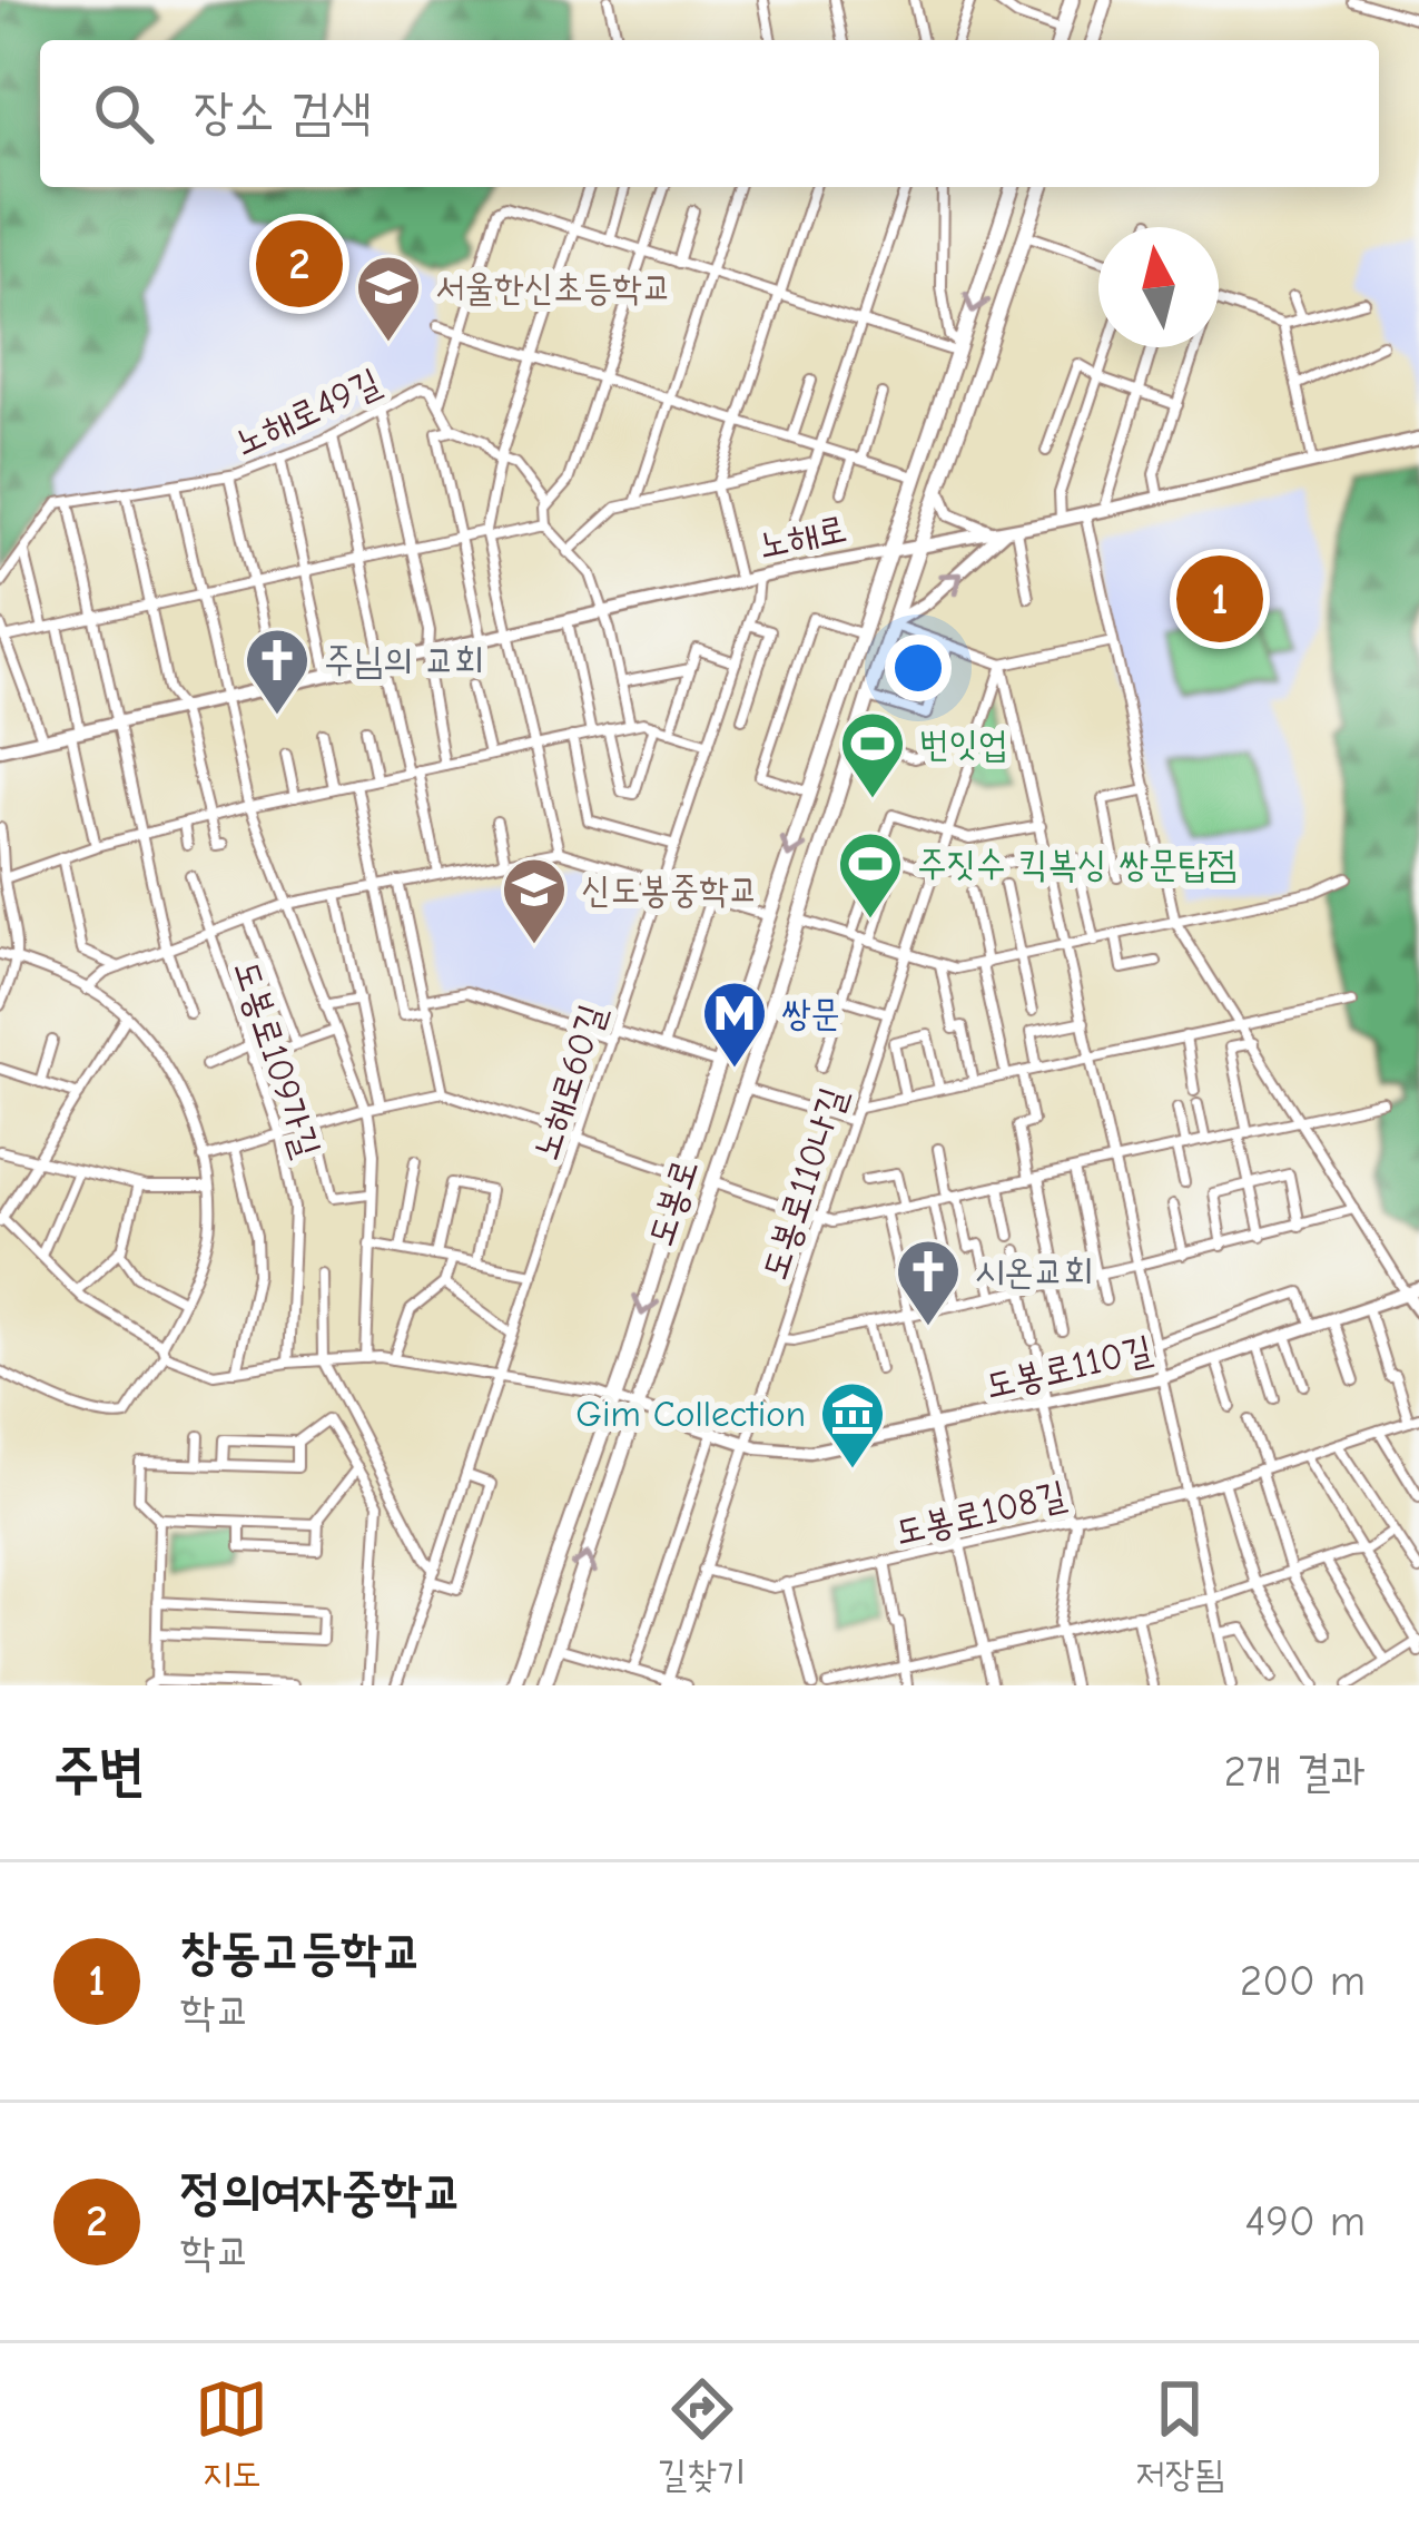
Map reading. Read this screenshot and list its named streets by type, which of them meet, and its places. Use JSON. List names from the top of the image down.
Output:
{
  "streets": {
    "main road": ["노해로", "도봉로", "도봉로110길"],
    "street": [
      "노해로49길",
      "도봉로109가길",
      "노해로60길",
      "도봉로110나길",
      "도봉로108길"
    ]
  },
  "crossings": [
    ["노해로", "노해로60길"],
    ["노해로", "도봉로"],
    ["도봉로110나길", "도봉로110길"],
    ["도봉로110나길", "도봉로108길"],
    ["도봉로", "도봉로110길"]
  ],
  "places": {
    "school or university": ["서울한신초등학교", "신도봉중학교"],
    "church": ["주님의 교회", "시온교회"],
    "sports": ["번잇업", "주짓수 킥복싱 쌍문탑점"],
    "metro station": ["쌍문"],
    "museum": ["Gim Collection"]
  },
  "north": "top",
  "page": {
    "search": "장소 검색",
    "pins": ["2", "1"],
    "heading": ["주변", "2개 결과"],
    "list": [
      {
        "mark": "1",
        "name": "창동고등학교",
        "note": "학교",
        "value": "200 m"
      },
      {
        "mark": "2",
        "name": "정의여자중학교",
        "note": "학교",
        "value": "490 m"
      }
    ],
    "nav": ["지도", "길찾기", "저장됨"]
  }
}
